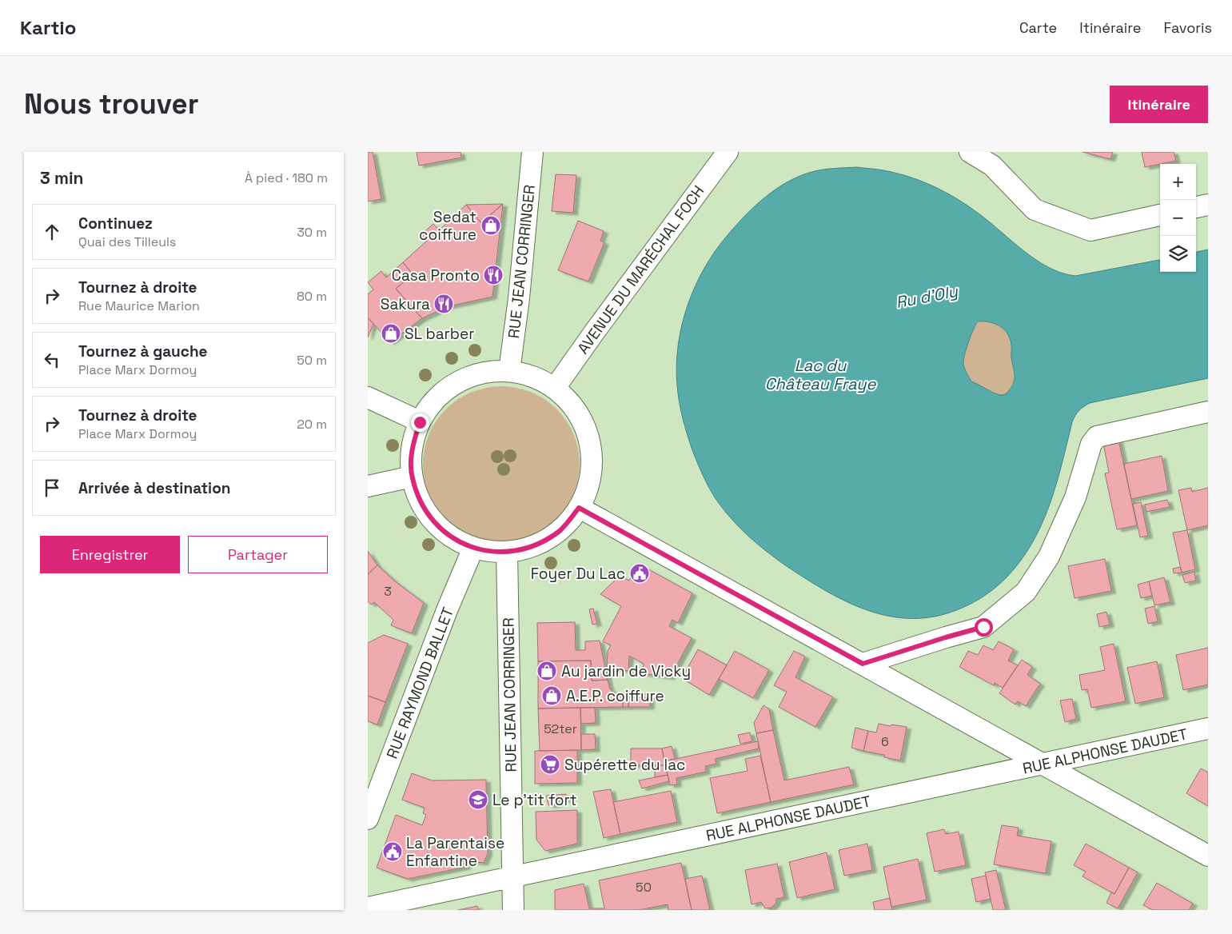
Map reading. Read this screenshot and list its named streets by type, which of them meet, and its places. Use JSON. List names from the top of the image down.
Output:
{
  "streets": {
    "street": [
      "RUE JEAN CORRINGER",
      "AVENUE DU MARÉCHAL FOCH",
      "RUE RAYMOND BALLET",
      "RUE ALPHONSE DAUDET"
    ]
  },
  "crossings": [
    ["RUE JEAN CORRINGER", "RUE ALPHONSE DAUDET"]
  ],
  "water": ["Ru d'Oly", "Lac du Château Fraye"],
  "places": {
    "shop": [
      "Sedat coiffure",
      "SL barber",
      "Au jardin de Vicky",
      "A.E.P. coiffure"
    ],
    "restaurant": ["Casa Pronto", "Sakura"],
    "public building": ["Foyer Du Lac", "La Parentaise Enfantine"],
    "supermarket": ["Supérette du lac"],
    "school or university": ["Le p'tit fort"]
  },
  "house_numbers": [
    "3",
    "52ter",
    "6",
    "50"
  ],
  "page": {
    "header": "Kartio",
    "nav": ["Carte", "Itinéraire", "Favoris"],
    "buttons": [
      "Itinéraire",
      ["Enregistrer", "Partager"]
    ],
    "title": "Nous trouver",
    "heading": ["3 min", "À pied · 180 m"],
    "map_buttons": ["+", "−"],
    "list": [
      ["Continuez", "Quai des Tilleuls", "30 m"],
      ["Tournez à droite", "Rue Maurice Marion", "80 m"],
      ["Tournez à gauche", "Place Marx Dormoy", "50 m"],
      ["Tournez à droite", "Place Marx Dormoy", "20 m"],
      "Arrivée à destination"
    ]
  }
}
